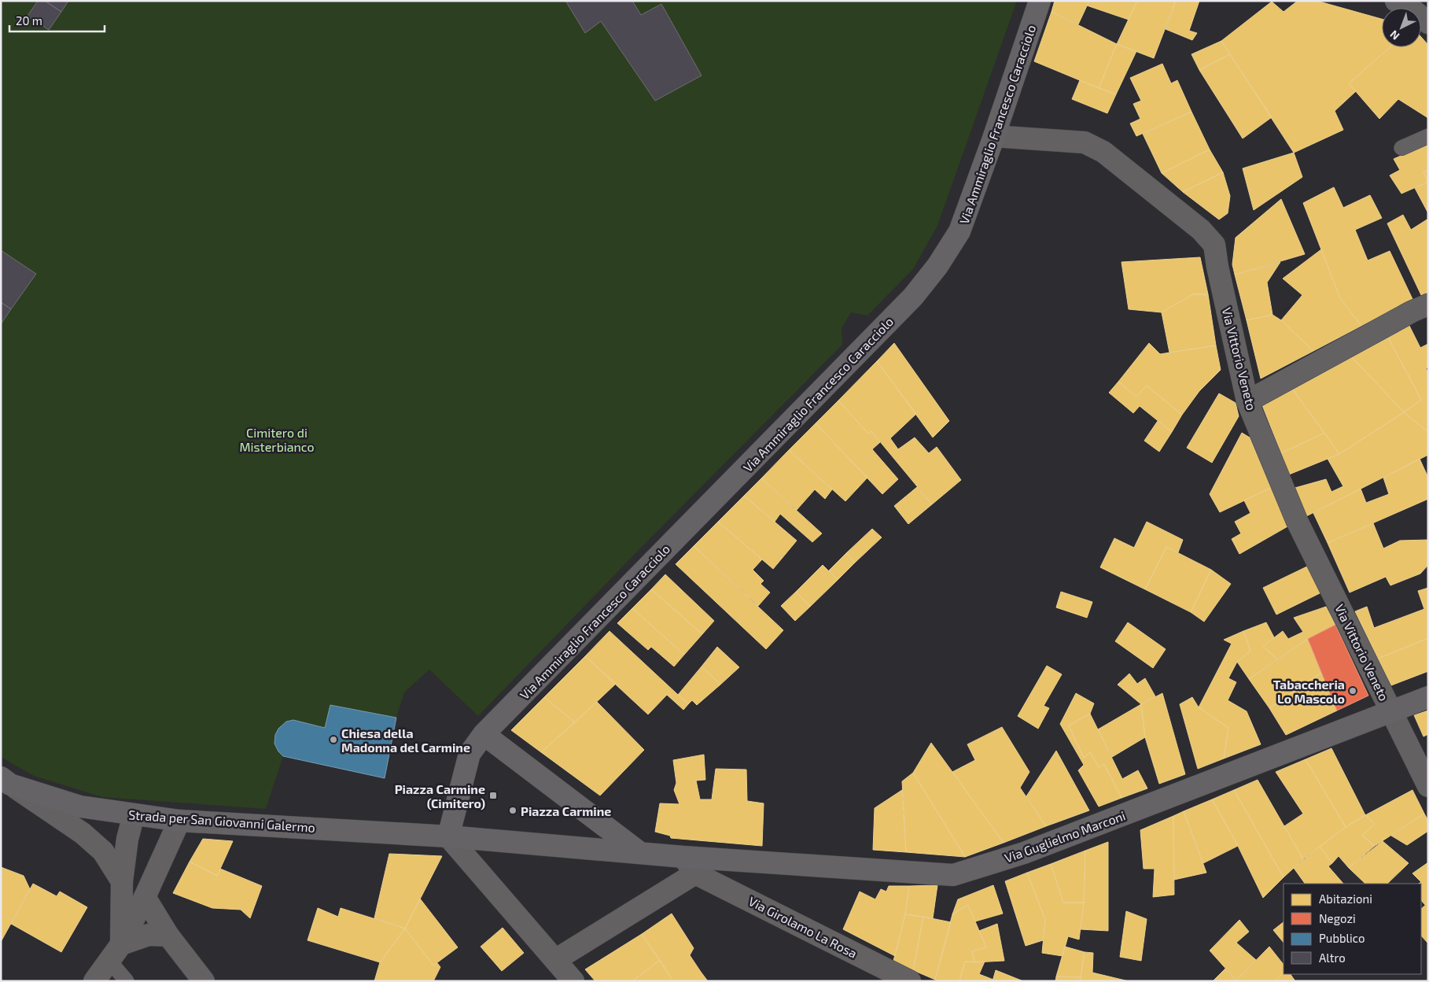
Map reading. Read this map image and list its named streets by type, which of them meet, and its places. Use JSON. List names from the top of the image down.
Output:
{
  "streets": {
    "main road": ["Via Ammiraglio Francesco Caracciolo", "Strada per San Giovanni Galermo", "Via Guglielmo Marconi"],
    "street": ["Via Vittorio Veneto", "Via Girolamo La Rosa"]
  },
  "crossings": [
    ["Via Ammiraglio Francesco Caracciolo", "Via Vittorio Veneto"],
    ["Via Ammiraglio Francesco Caracciolo", "Strada per San Giovanni Galermo"],
    ["Via Vittorio Veneto", "Via Guglielmo Marconi"],
    ["Strada per San Giovanni Galermo", "Via Guglielmo Marconi"],
    ["Via Guglielmo Marconi", "Via Girolamo La Rosa"]
  ],
  "parks": ["Cimitero di Misterbianco"],
  "places": {
    "other": ["Tabaccheria Lo Mascolo", "Chiesa della Madonna del Carmine", "Piazza Carmine"],
    "transit": ["Piazza Carmine (Cimitero)"]
  },
  "legend": [
    "Abitazioni",
    "Negozi",
    "Pubblico",
    "Altro"
  ],
  "scale_bar": "20 m",
  "north": "bottom left"
}
